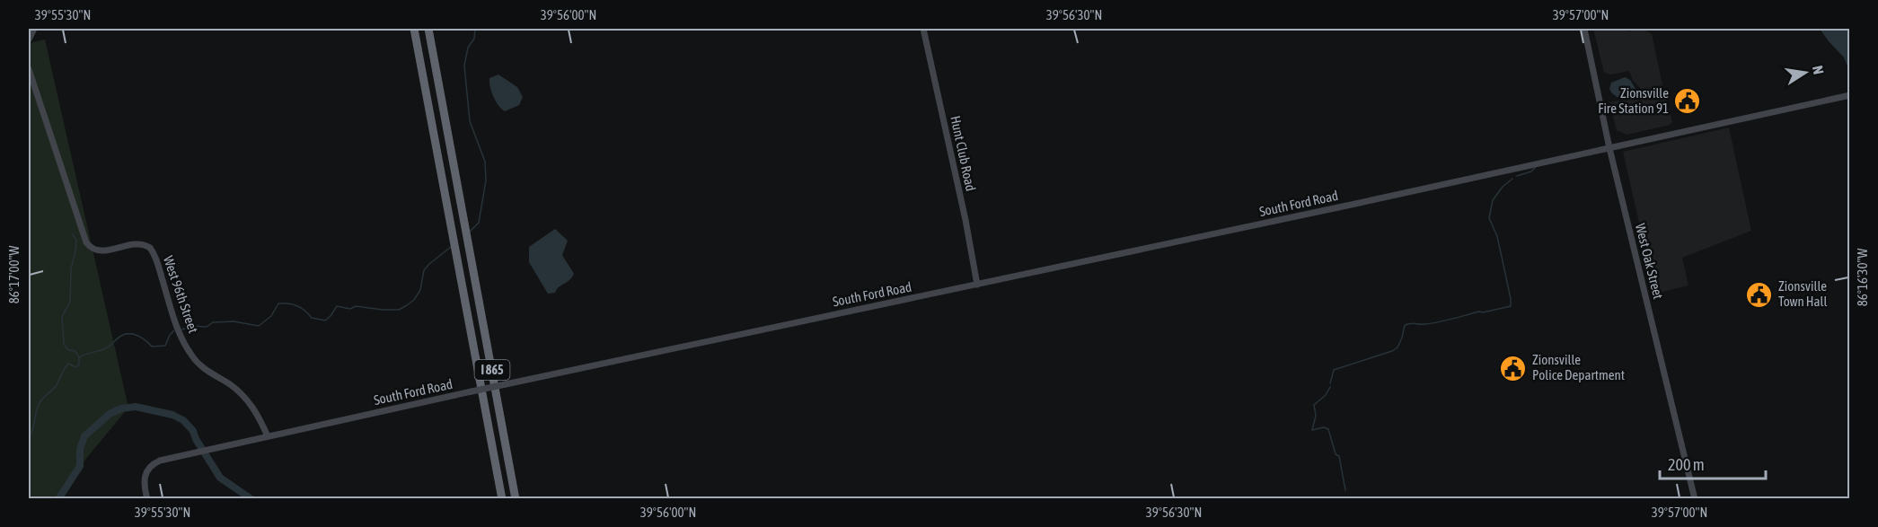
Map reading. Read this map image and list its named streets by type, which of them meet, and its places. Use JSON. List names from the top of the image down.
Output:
{
  "streets": {
    "highway": ["I 865"],
    "main road": [
      "Hunt Club Road",
      "South Ford Road",
      "West Oak Street",
      "West 96th Street"
    ]
  },
  "crossings": [
    ["Hunt Club Road", "South Ford Road"],
    ["South Ford Road", "West Oak Street"],
    ["South Ford Road", "West 96th Street"]
  ],
  "places": {
    "public building": ["Zionsville Fire Station 91", "Zionsville Town Hall", "Zionsville Police Department"]
  },
  "scale_bar": "200 m",
  "north": "right",
  "coordinates": [
    "39°55'30\"N",
    "39°56'00\"N",
    "39°56'30\"N",
    "39°57'00\"N",
    "86°17'00\"W",
    "86°16'30\"W"
  ]
}
